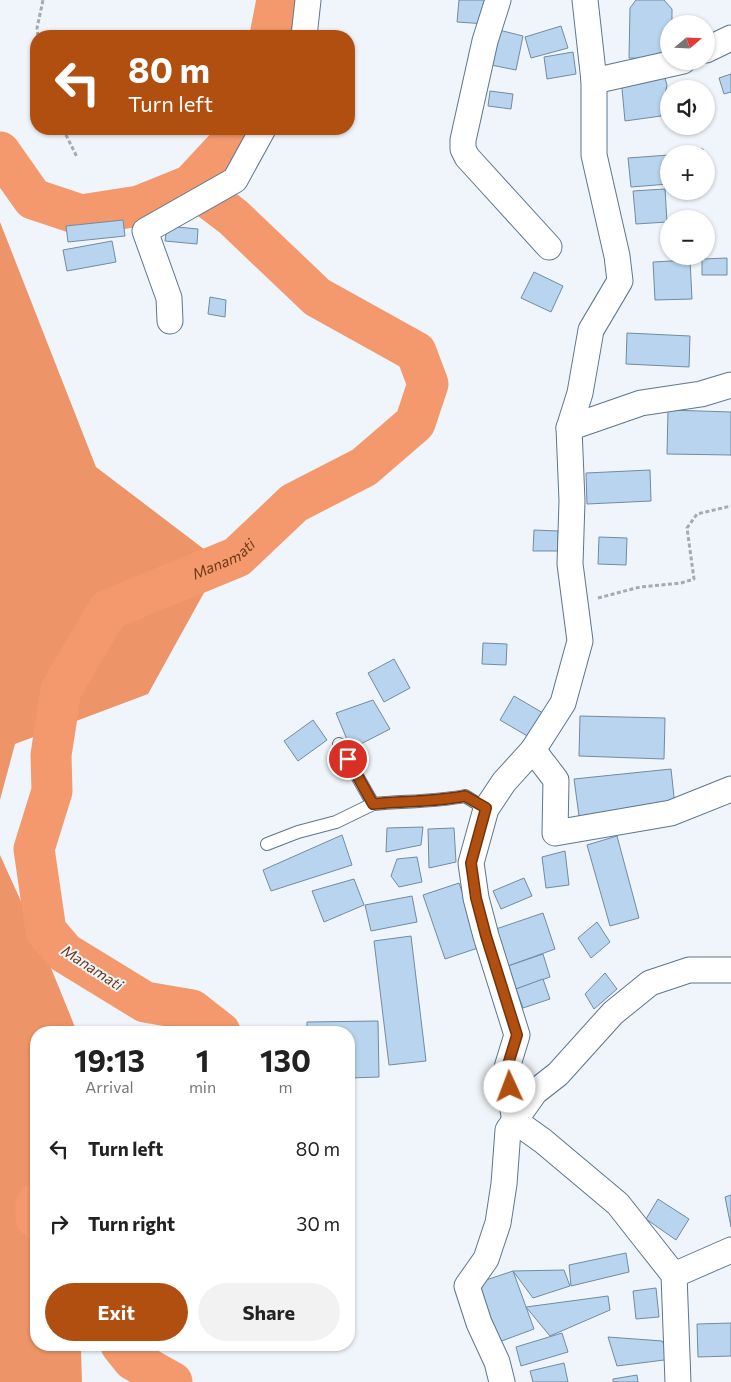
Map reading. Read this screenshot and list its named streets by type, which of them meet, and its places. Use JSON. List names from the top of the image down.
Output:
{
  "water": ["Manamati"],
  "north": "right",
  "page": {
    "map_buttons": ["+", "−"],
    "turn": ["80 m", "Turn left"],
    "eta": [
      "19:13",
      "Arrival",
      "1",
      "min",
      "130",
      "m"
    ],
    "list": [
      {
        "name": "Turn left",
        "value": "80 m"
      },
      {
        "name": "Turn right",
        "value": "30 m"
      }
    ],
    "buttons": ["Exit", "Share"]
  }
}
